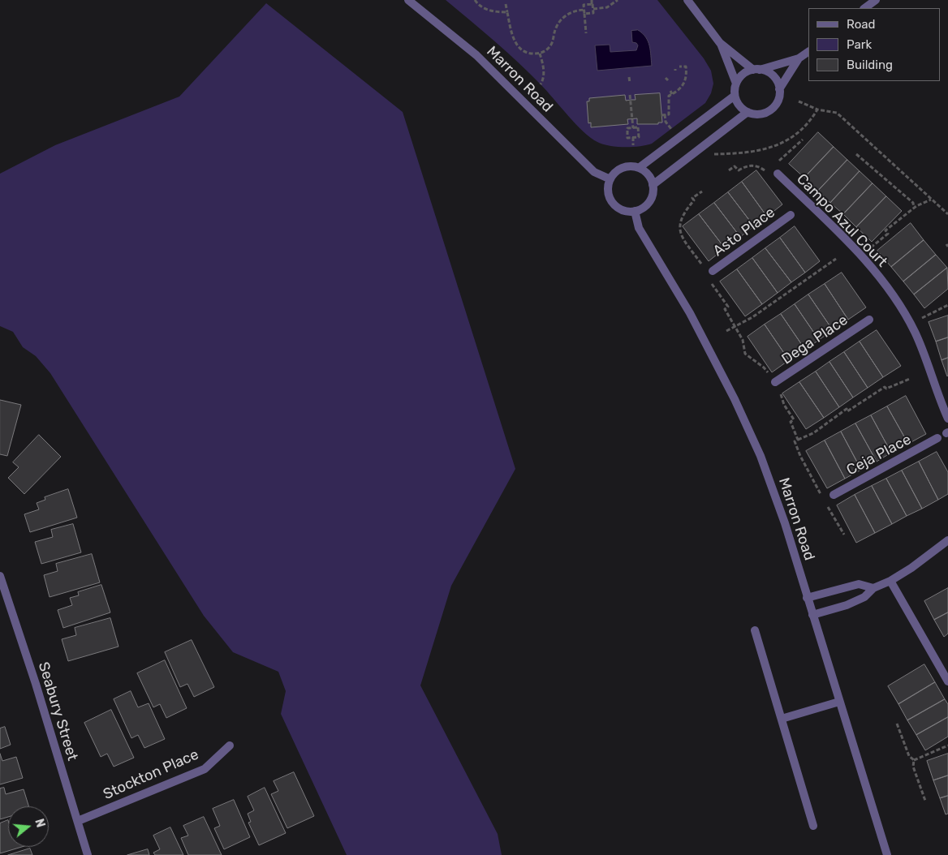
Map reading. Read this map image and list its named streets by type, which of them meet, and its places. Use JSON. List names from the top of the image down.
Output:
{
  "streets": {
    "street": [
      "Marron Road",
      "Campo Azul Court",
      "Asto Place",
      "Dega Place",
      "Ceja Place",
      "Seabury Street",
      "Stockton Place"
    ]
  },
  "crossings": [
    ["Seabury Street", "Stockton Place"]
  ],
  "legend": ["Road", "Park", "Building"],
  "north": "right"
}
